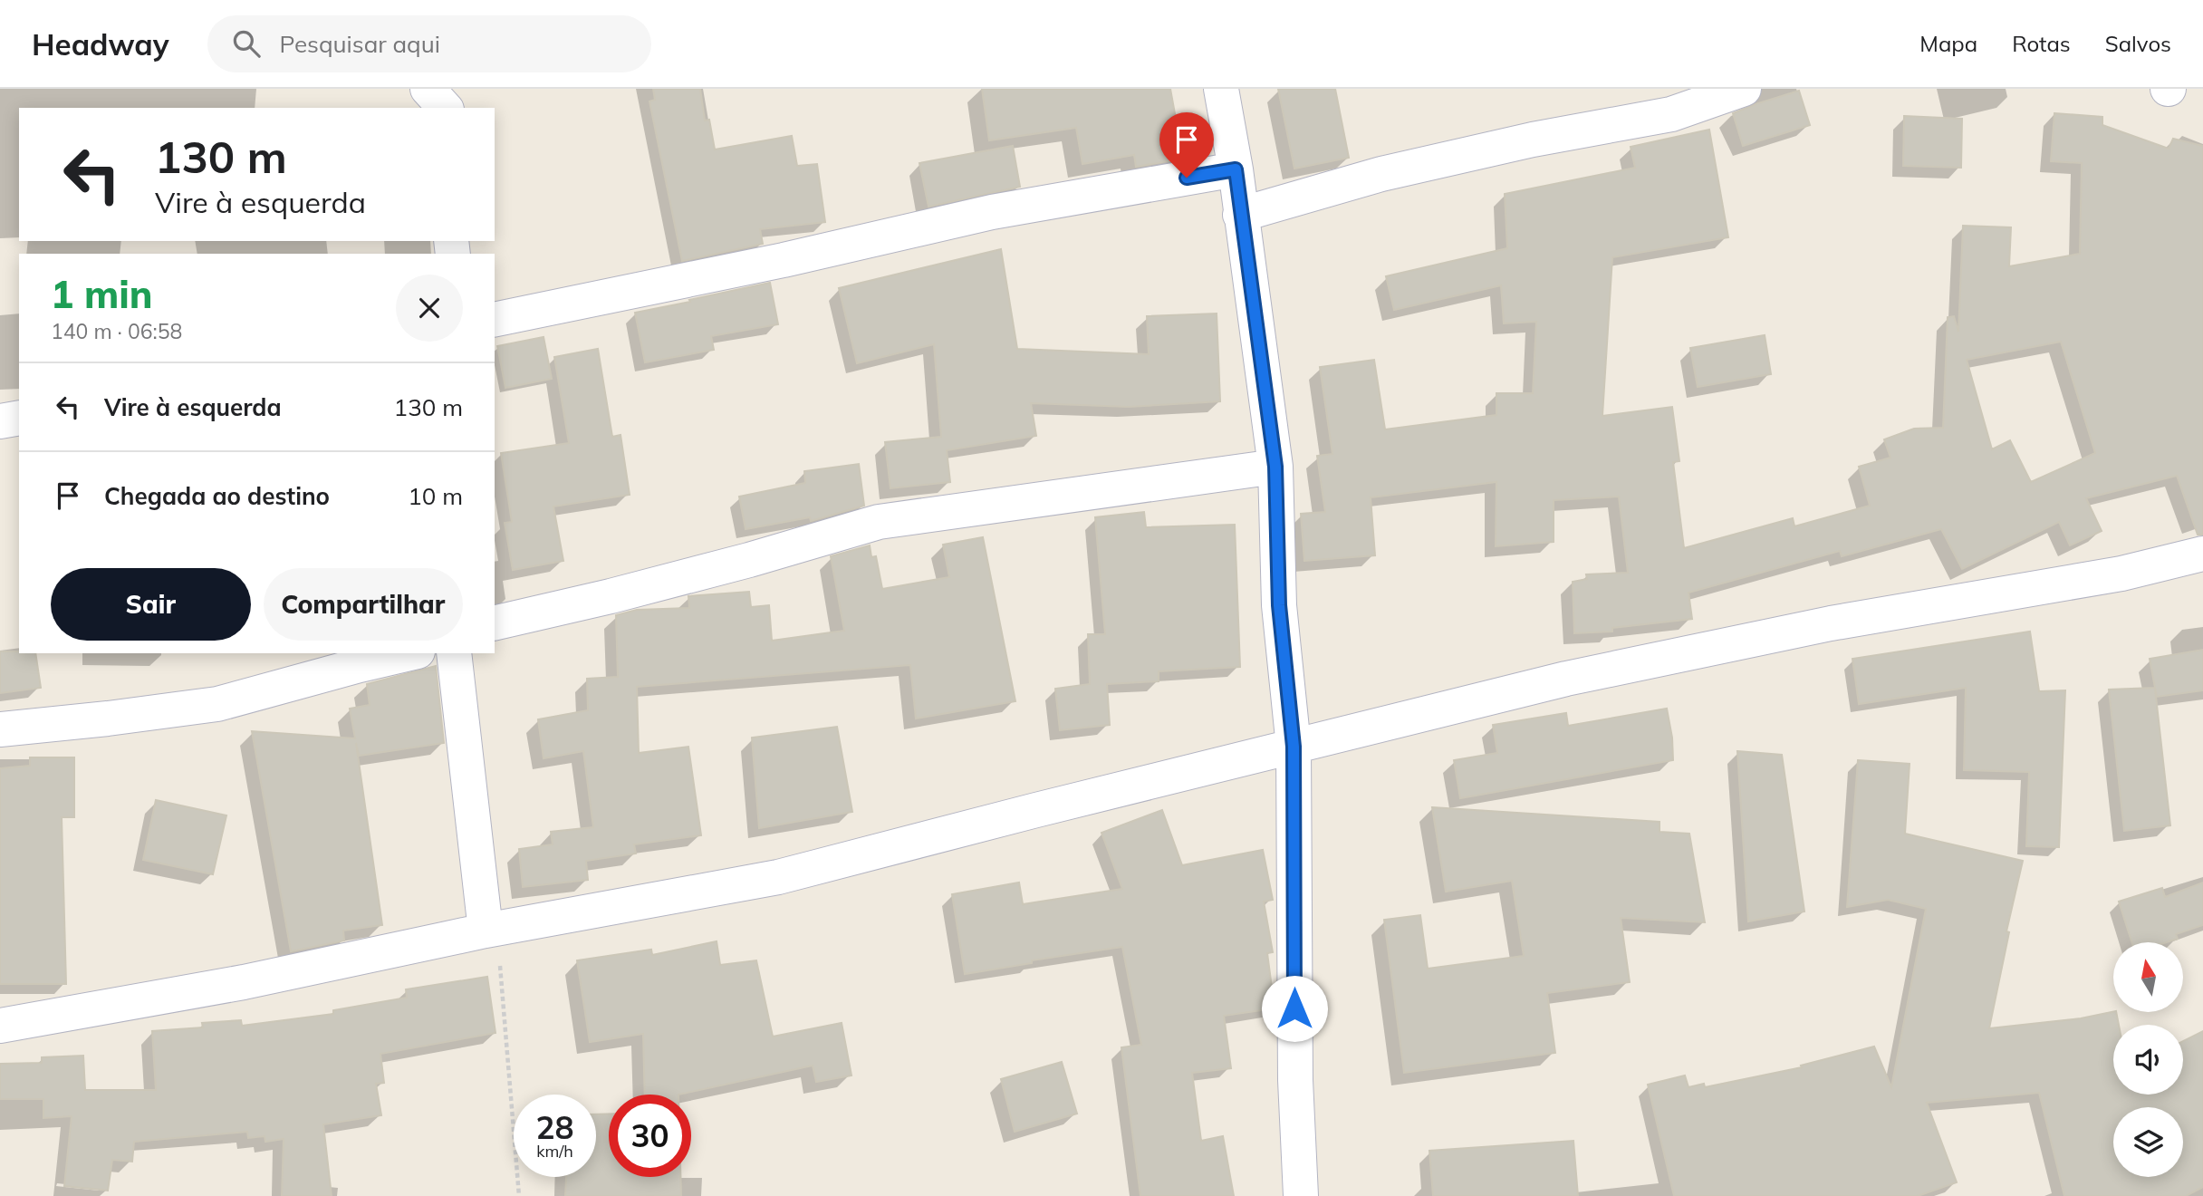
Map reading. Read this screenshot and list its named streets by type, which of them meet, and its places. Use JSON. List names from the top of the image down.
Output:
{
  "north": "top",
  "page": {
    "header": "Headway",
    "search": "Pesquisar aqui",
    "nav": ["Mapa", "Rotas", "Salvos"],
    "turn": ["130 m", "Vire à esquerda"],
    "heading": ["1 min", "140 m · 06:58"],
    "list": [
      {
        "name": "Vire à esquerda",
        "value": "130 m"
      },
      {
        "name": "Chegada ao destino",
        "value": "10 m"
      }
    ],
    "buttons": ["Sair", "Compartilhar"],
    "speed": "28 km/h",
    "limit": "30"
  }
}
